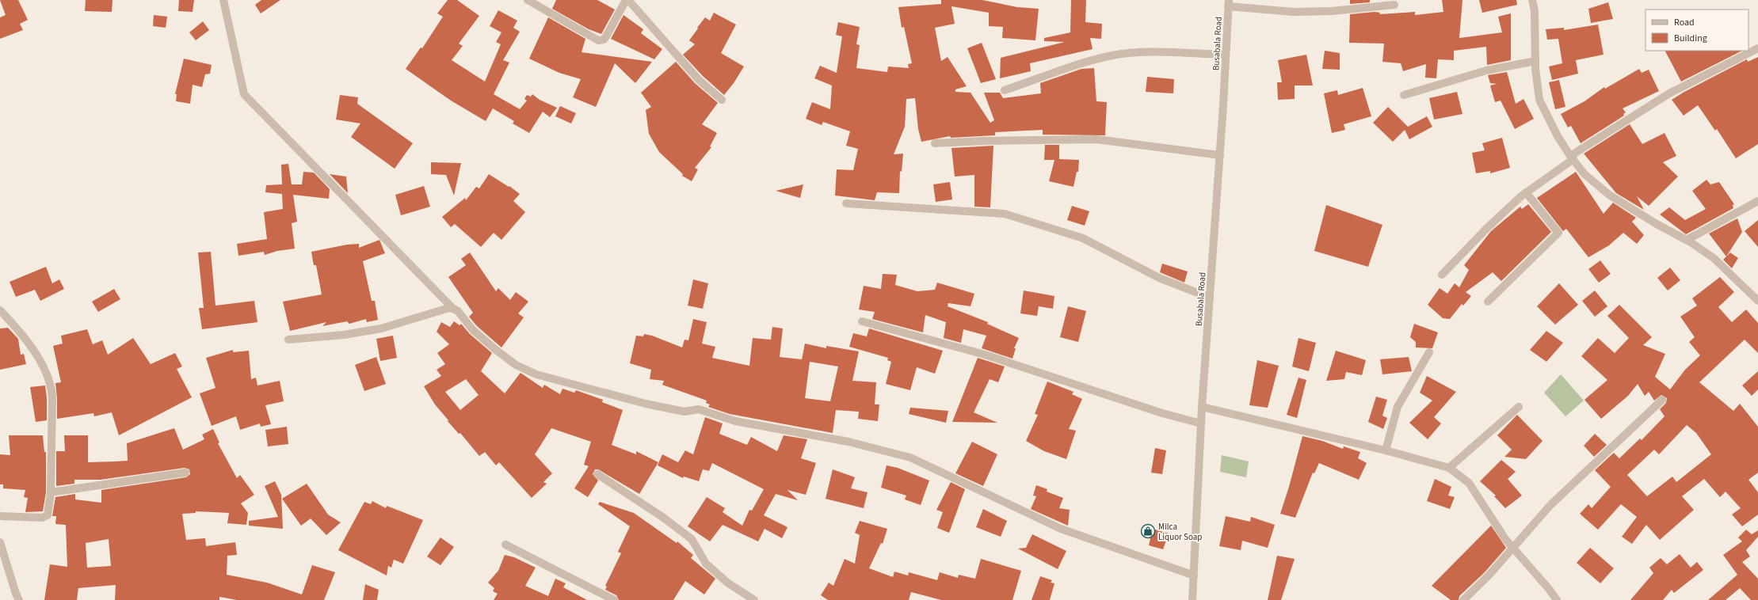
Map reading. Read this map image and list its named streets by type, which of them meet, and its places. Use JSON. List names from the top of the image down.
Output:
{
  "streets": {
    "street": ["Busabala Road"]
  },
  "places": {
    "shop": ["Milca Liquor Soap"]
  },
  "legend": ["Road", "Building"]
}
